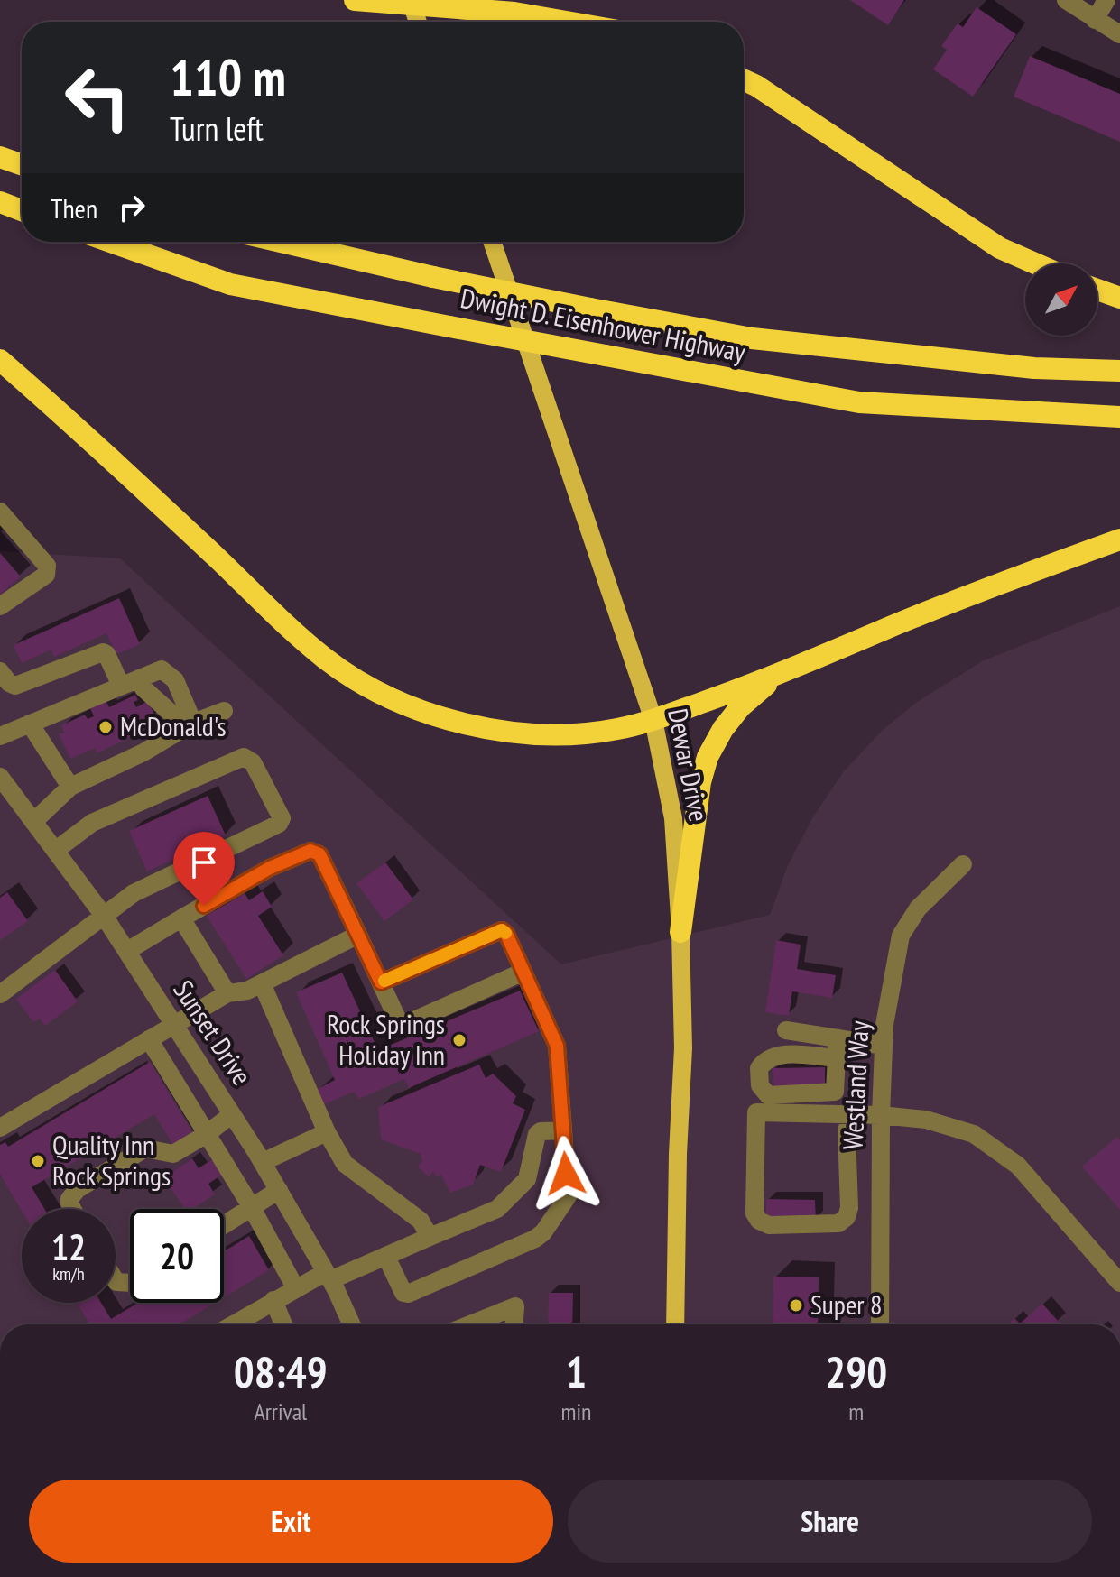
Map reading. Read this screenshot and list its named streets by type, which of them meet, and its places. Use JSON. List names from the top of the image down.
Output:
{
  "streets": {
    "highway": ["Dwight D. Eisenhower Highway"],
    "main road": ["Dewar Drive"],
    "street": ["Sunset Drive", "Westland Way"]
  },
  "places": [
    "McDonald's",
    "Rock Springs Holiday Inn",
    "Quality Inn Rock Springs",
    "Super 8"
  ],
  "north": "top right",
  "page": {
    "turn": ["110 m", "Turn left"],
    "then": "Then",
    "speed": "12 km/h",
    "limit": "20",
    "eta": [
      "08:49",
      "Arrival",
      "1",
      "min",
      "290",
      "m"
    ],
    "buttons": ["Exit", "Share"]
  }
}
